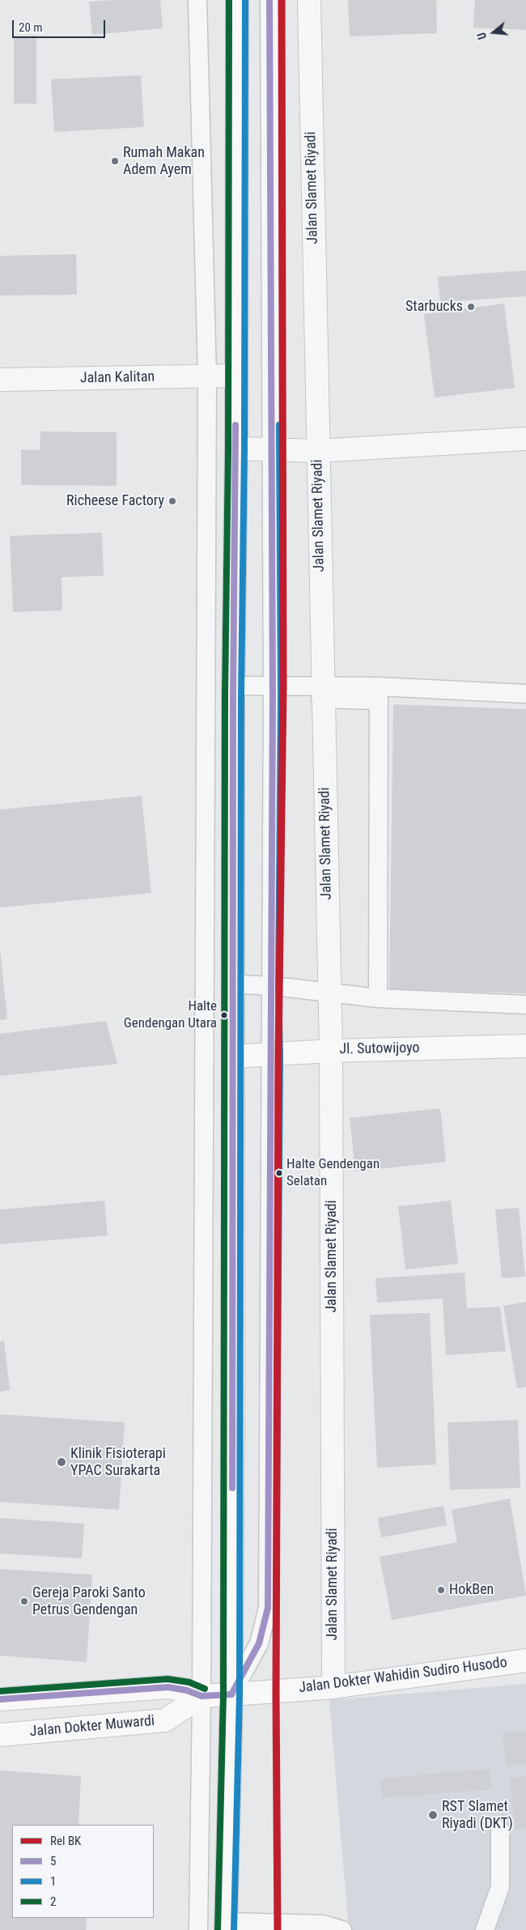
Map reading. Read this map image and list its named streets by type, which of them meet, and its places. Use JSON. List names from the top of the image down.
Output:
{
  "streets": {
    "main road": ["Jl. Sutowijoyo", "Jalan Dokter Wahidin Sudiro Husodo", "Jalan Dokter Muwardi"],
    "street": ["Jalan Slamet Riyadi", "Jalan Kalitan"]
  },
  "crossings": [
    ["Jalan Slamet Riyadi", "Jl. Sutowijoyo"],
    ["Jalan Slamet Riyadi", "Jalan Dokter Wahidin Sudiro Husodo"]
  ],
  "places": [
    "Rumah Makan Adem Ayem",
    "Starbucks",
    "Richeese Factory",
    "Halte Gendengan Utara",
    "Halte Gendengan Selatan",
    "Klinik Fisioterapi YPAC Surakarta",
    "HokBen",
    "Gereja Paroki Santo Petrus Gendengan",
    "RST Slamet Riyadi (DKT)"
  ],
  "lines": [
    "rail line BK",
    "transit line 5",
    "transit line 1",
    "transit line 2"
  ],
  "legend": [
    "Rel BK",
    "5",
    "1",
    "2"
  ],
  "scale_bar": "20 m",
  "north": "left"
}
